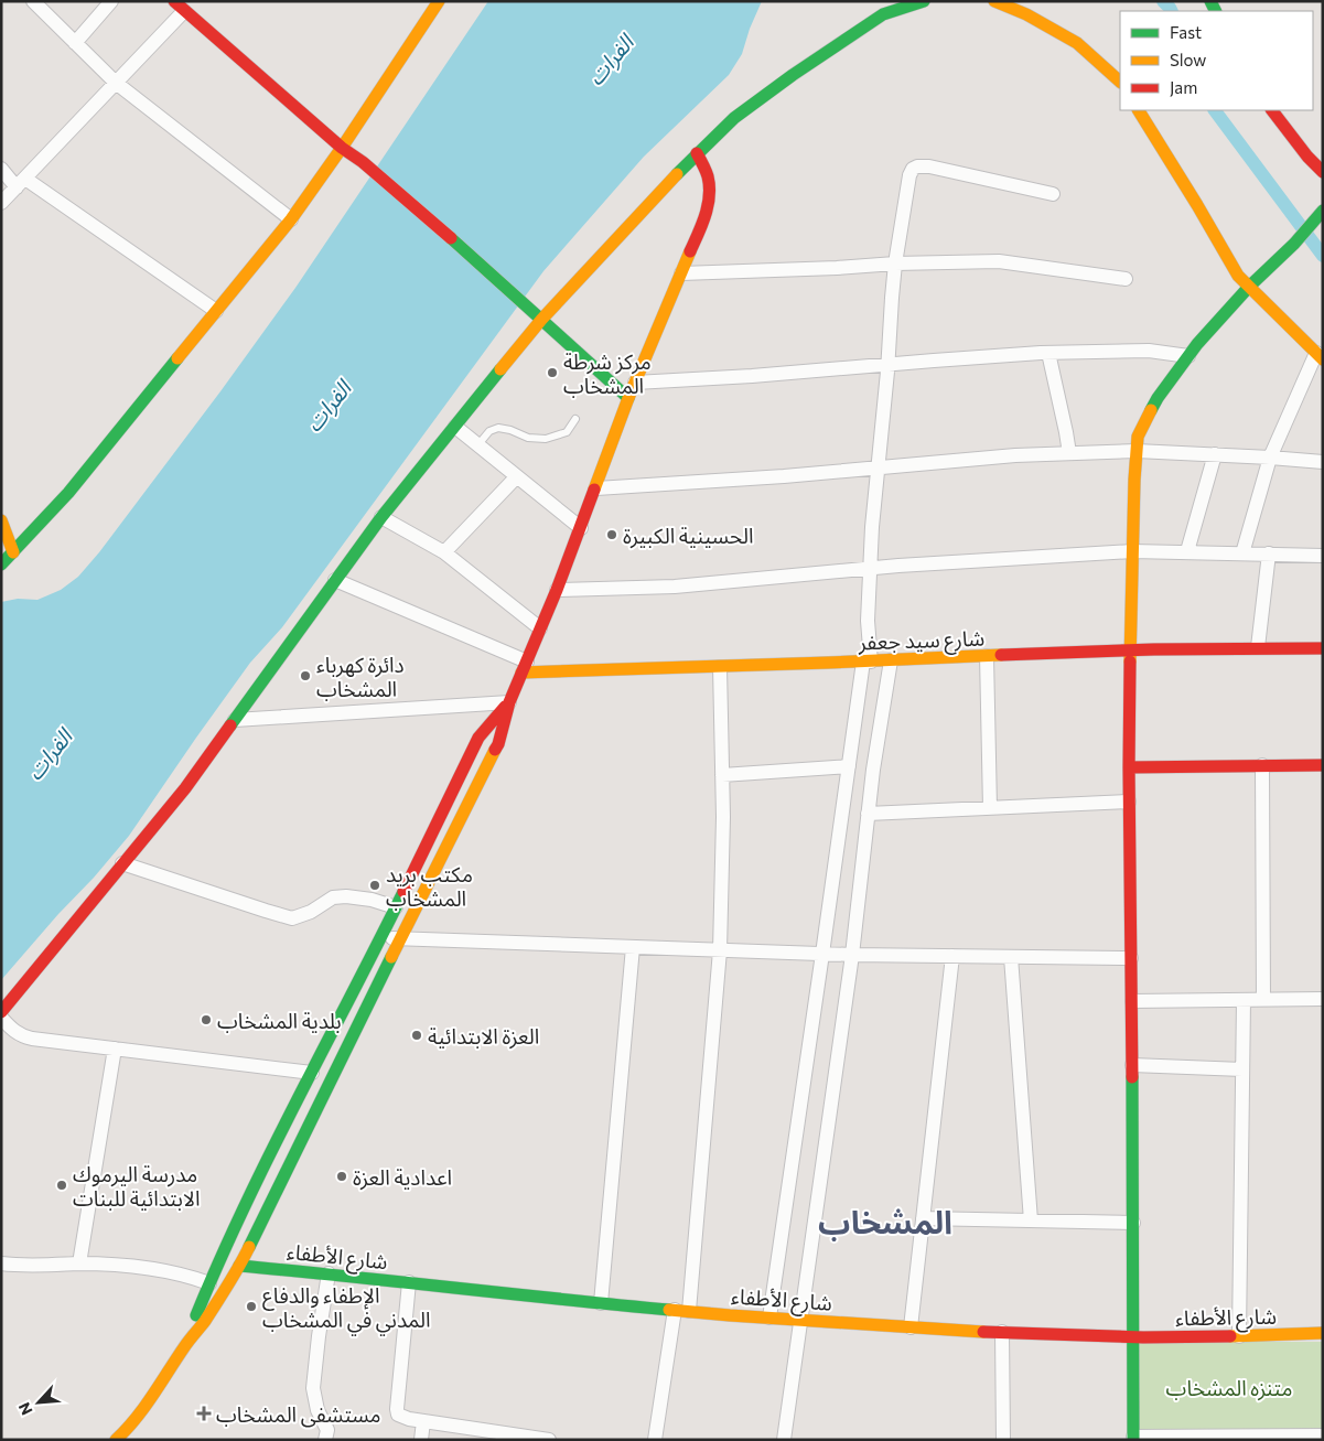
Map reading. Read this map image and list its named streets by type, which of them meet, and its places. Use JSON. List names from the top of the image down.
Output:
{
  "streets": {
    "street": ["شارع سيد جعفر", "شارع الأطفاء"]
  },
  "districts": ["المشخاب"],
  "water": ["الفرات"],
  "parks": ["متنزه المشخاب"],
  "places": {
    "other": [
      "مركز شرطة المشخاب",
      "الحسينية الكبيرة",
      "دائرة كهرباء المشخاب",
      "مكتب بريد المشخاب",
      "بلدية المشخاب",
      "العزة الابتدائية",
      "اعدادية العزة",
      "مدرسة اليرموك الابتدائية للبنات",
      "الإطفاء والدفاع المدني في المشخاب"
    ],
    "health": ["مستشفى المشخاب"]
  },
  "legend": ["Fast", "Slow", "Jam"],
  "north": "bottom left"
}
